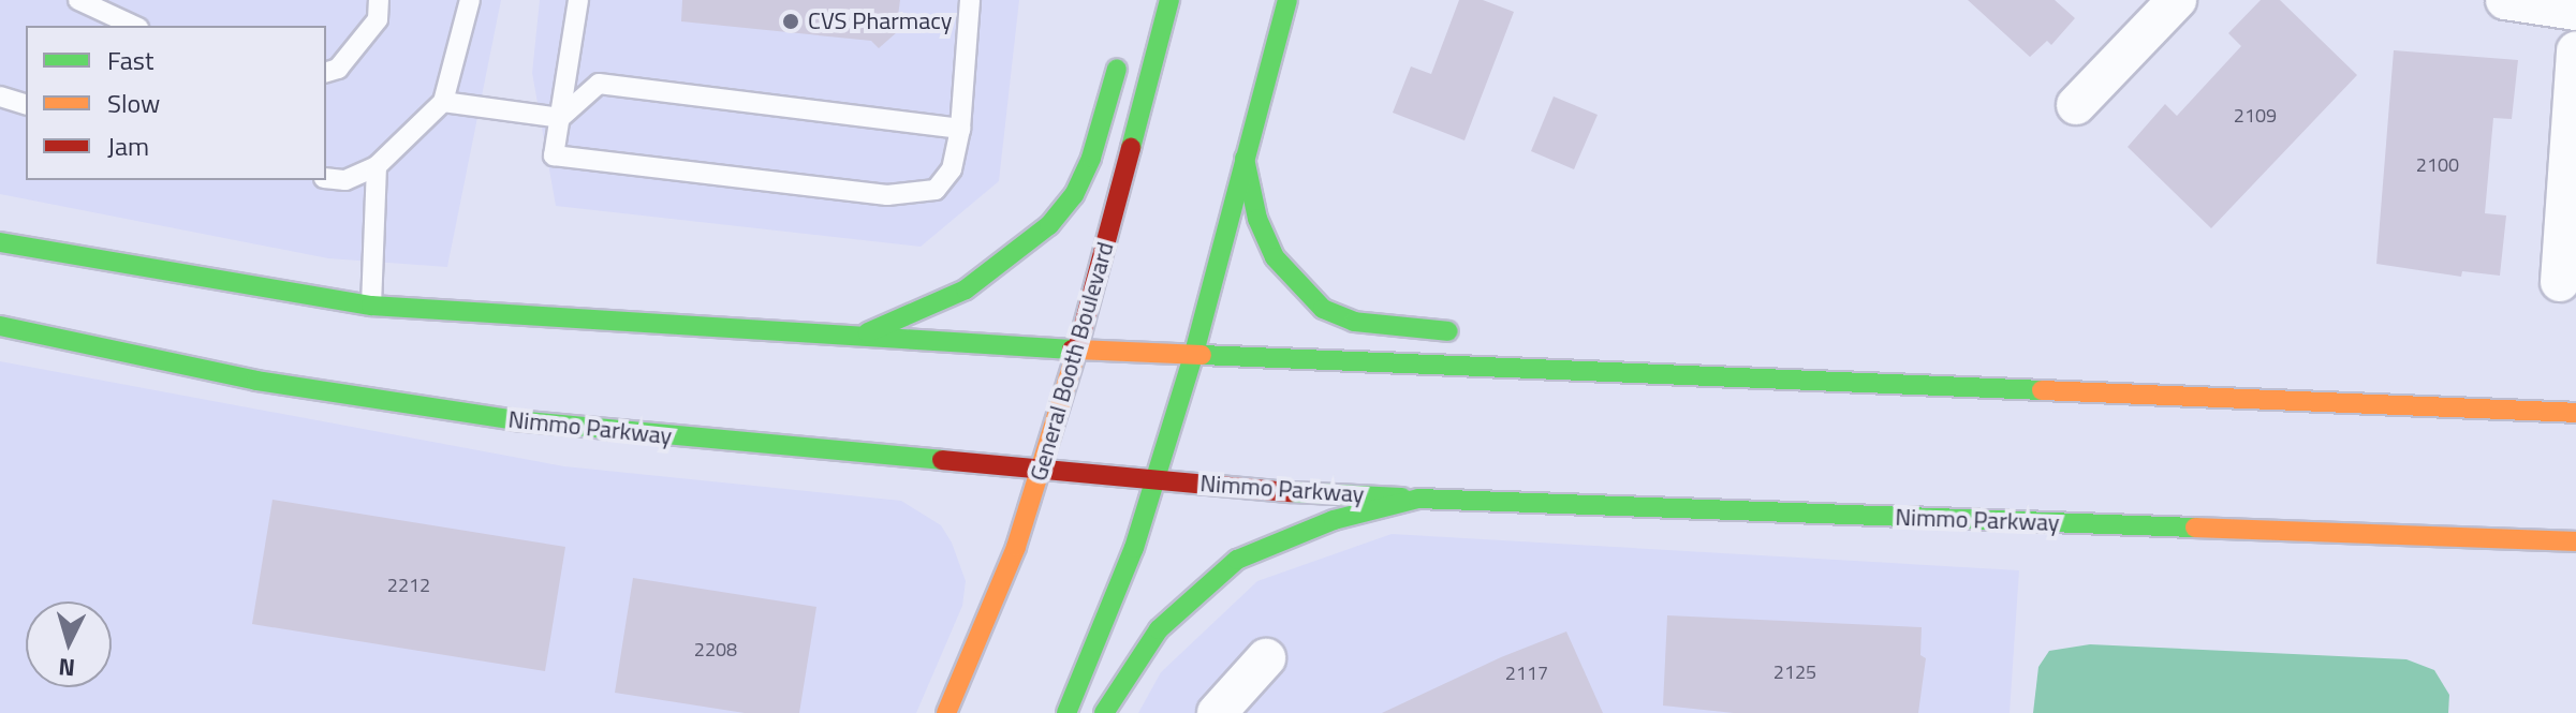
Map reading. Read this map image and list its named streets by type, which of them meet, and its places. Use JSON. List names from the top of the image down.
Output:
{
  "streets": {
    "main road": ["General Booth Boulevard", "Nimmo Parkway"]
  },
  "crossings": [
    ["General Booth Boulevard", "Nimmo Parkway"]
  ],
  "places": ["CVS Pharmacy"],
  "house_numbers": [
    "2109",
    "2100",
    "2212",
    "2208",
    "2125",
    "2117"
  ],
  "legend": ["Fast", "Slow", "Jam"],
  "north": "bottom"
}
